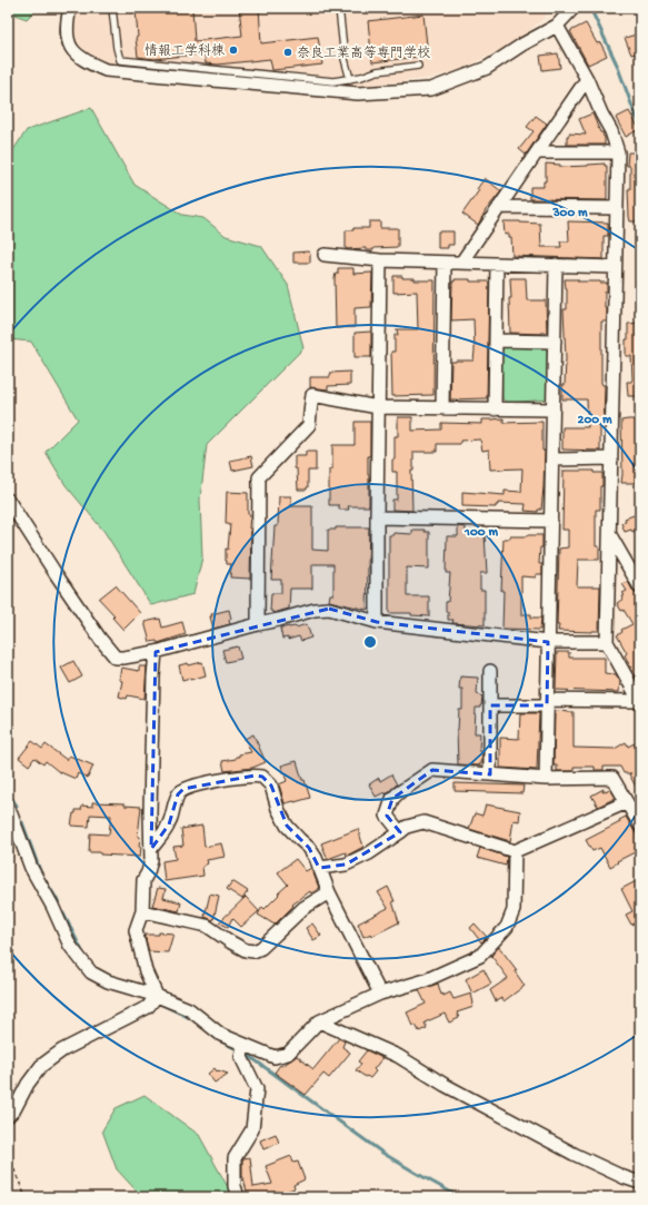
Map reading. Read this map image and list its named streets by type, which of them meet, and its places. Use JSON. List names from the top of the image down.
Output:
{
  "places": ["情報工学科棟", "奈良工業高等専門学校"],
  "rings": ["300 m", "200 m", "100 m"]
}
